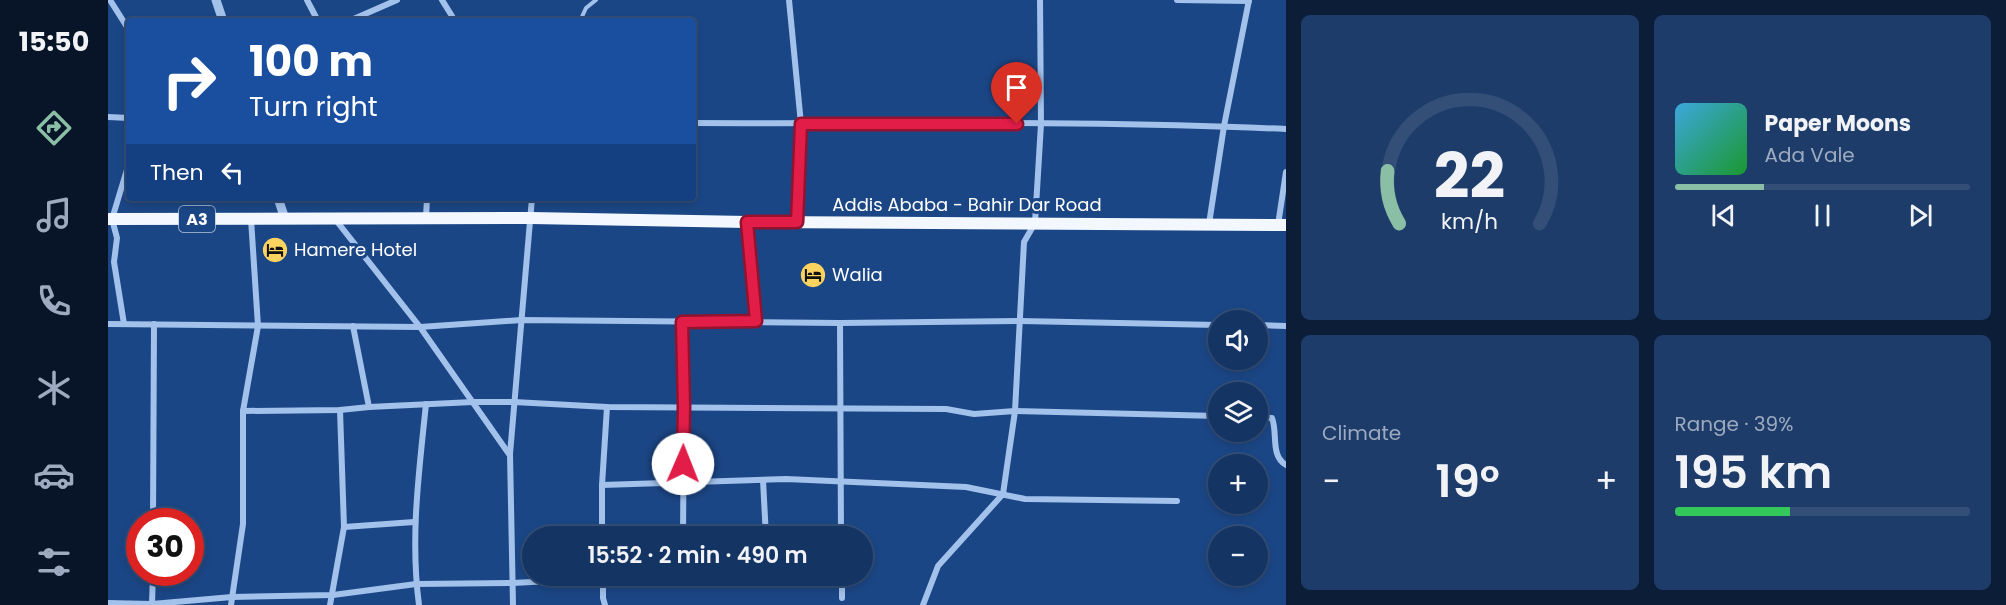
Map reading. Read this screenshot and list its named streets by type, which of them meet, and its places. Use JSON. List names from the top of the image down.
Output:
{
  "streets": {
    "highway": ["Addis Ababa - Bahir Dar Road", "A3"]
  },
  "places": {
    "hotel": ["Hamere Hotel", "Walia"]
  },
  "page": {
    "tabs": "15:50",
    "turn": ["100 m", "Turn right"],
    "song": ["Paper Moons", "Ada Vale"],
    "then": "Then",
    "map_buttons": ["+", "−"],
    "tile": [
      "Climate",
      ["Range · 39%", "195 km"]
    ],
    "heat": ["−", "19°", "+"],
    "limit": "30",
    "trip": "15:52 · 2 min · 490 m",
    "gauge": ["22", "km/h"]
  }
}
